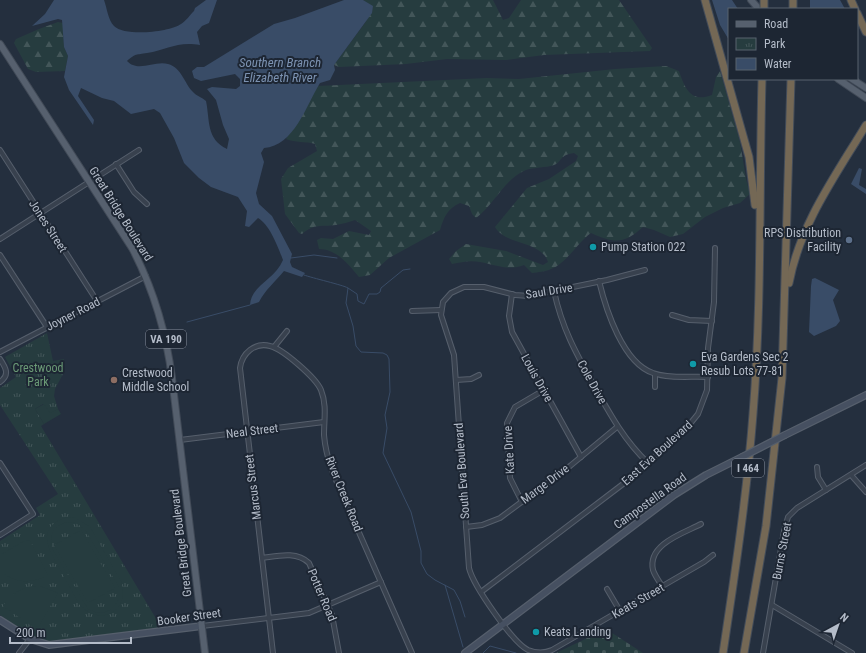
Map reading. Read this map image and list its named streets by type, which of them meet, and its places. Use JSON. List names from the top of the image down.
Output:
{
  "streets": {
    "highway": ["I 464"],
    "main road": [
      "Great Bridge Boulevard",
      "VA 190",
      "Campostella Road",
      "Booker Street"
    ],
    "street": [
      "Jones Street",
      "Saul Drive",
      "Joyner Road",
      "Louis Drive",
      "Cole Drive",
      "Neal Street",
      "Kate Drive",
      "East Eva Boulevard",
      "South Eva Boulevard",
      "Marge Drive",
      "Marcus Street",
      "River Creek Road",
      "Burns Street",
      "Potter Road",
      "Keats Street"
    ]
  },
  "crossings": [
    ["Great Bridge Boulevard", "Joyner Road"],
    ["Great Bridge Boulevard", "Neal Street"],
    ["Great Bridge Boulevard", "Booker Street"],
    ["Jones Street", "Joyner Road"],
    ["Saul Drive", "Louis Drive"],
    ["Saul Drive", "Cole Drive"],
    ["Saul Drive", "South Eva Boulevard"],
    ["Louis Drive", "Kate Drive"],
    ["Louis Drive", "Marge Drive"],
    ["Cole Drive", "East Eva Boulevard"],
    ["Cole Drive", "Marge Drive"],
    ["Neal Street", "Marcus Street"],
    ["Neal Street", "River Creek Road"],
    ["Kate Drive", "Marge Drive"],
    ["East Eva Boulevard", "South Eva Boulevard"],
    ["South Eva Boulevard", "Marge Drive"],
    ["South Eva Boulevard", "Campostella Road"],
    ["South Eva Boulevard", "Keats Street"],
    ["Marcus Street", "River Creek Road"],
    ["Marcus Street", "Potter Road"],
    ["Marcus Street", "Booker Street"],
    ["River Creek Road", "Booker Street"],
    ["Campostella Road", "Keats Street"],
    ["Potter Road", "Booker Street"]
  ],
  "water": ["Southern Branch Elizabeth River"],
  "parks": ["Crestwood Park"],
  "places": [
    "RPS Distribution Facility",
    "Pump Station 022",
    "Eva Gardens Sec 2 Resub Lots 77-81",
    "Crestwood Middle School",
    "Keats Landing"
  ],
  "legend": ["Road", "Park", "Water"],
  "scale_bar": "200 m",
  "north": "top right"
}
